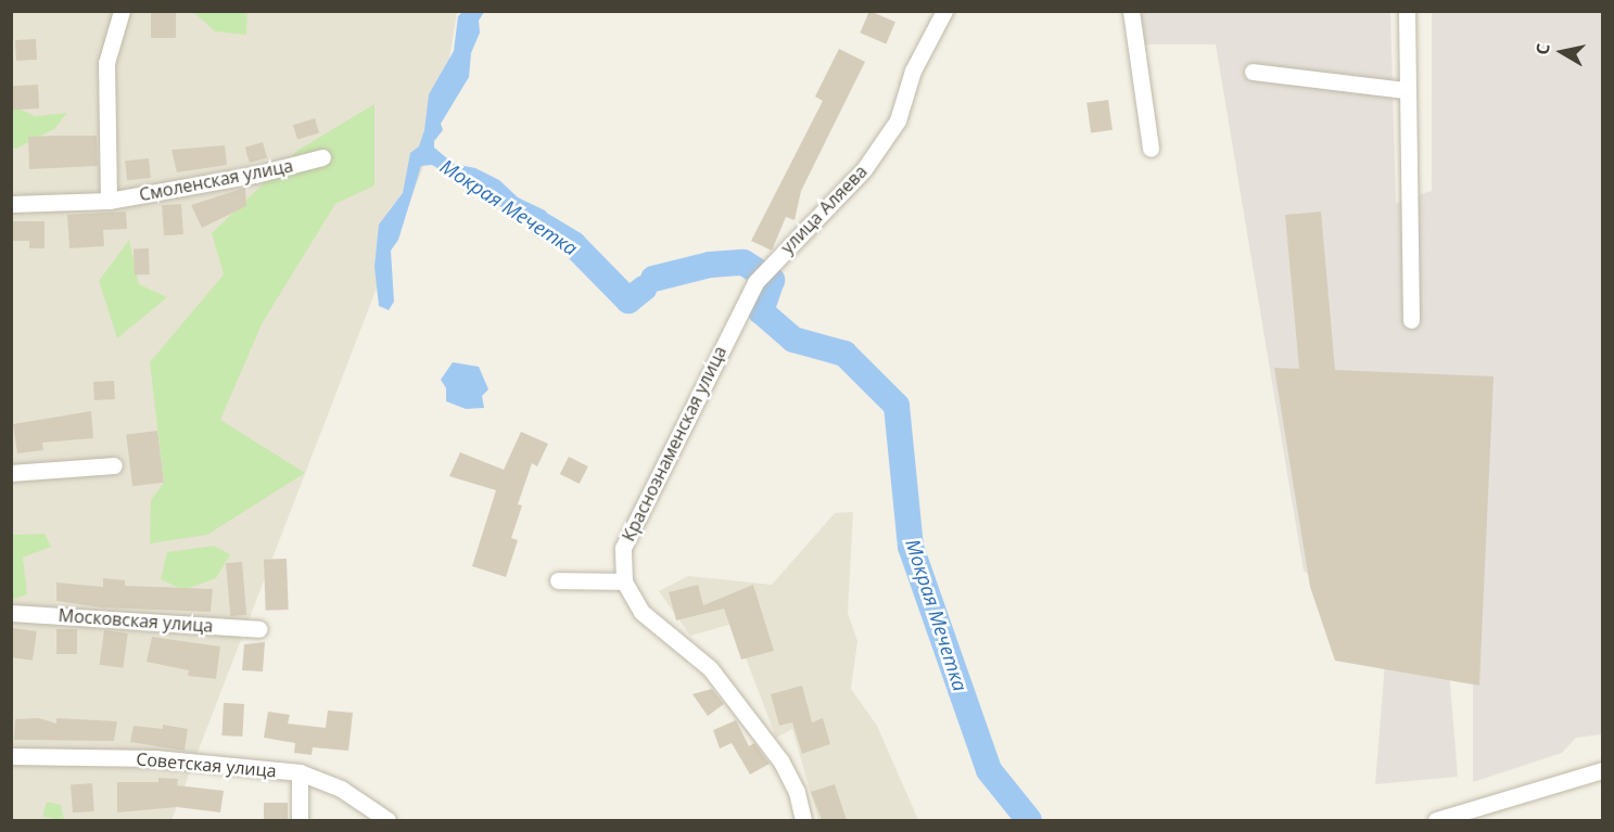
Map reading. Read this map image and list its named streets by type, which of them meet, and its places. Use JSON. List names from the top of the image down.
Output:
{
  "streets": {
    "street": [
      "Смоленская улица",
      "улица Аляева",
      "Краснознаменская улица",
      "Московская улица",
      "Советская улица"
    ]
  },
  "crossings": [
    ["улица Аляева", "Краснознаменская улица"]
  ],
  "water": ["Мокрая Мечетка"],
  "north": "left"
}
